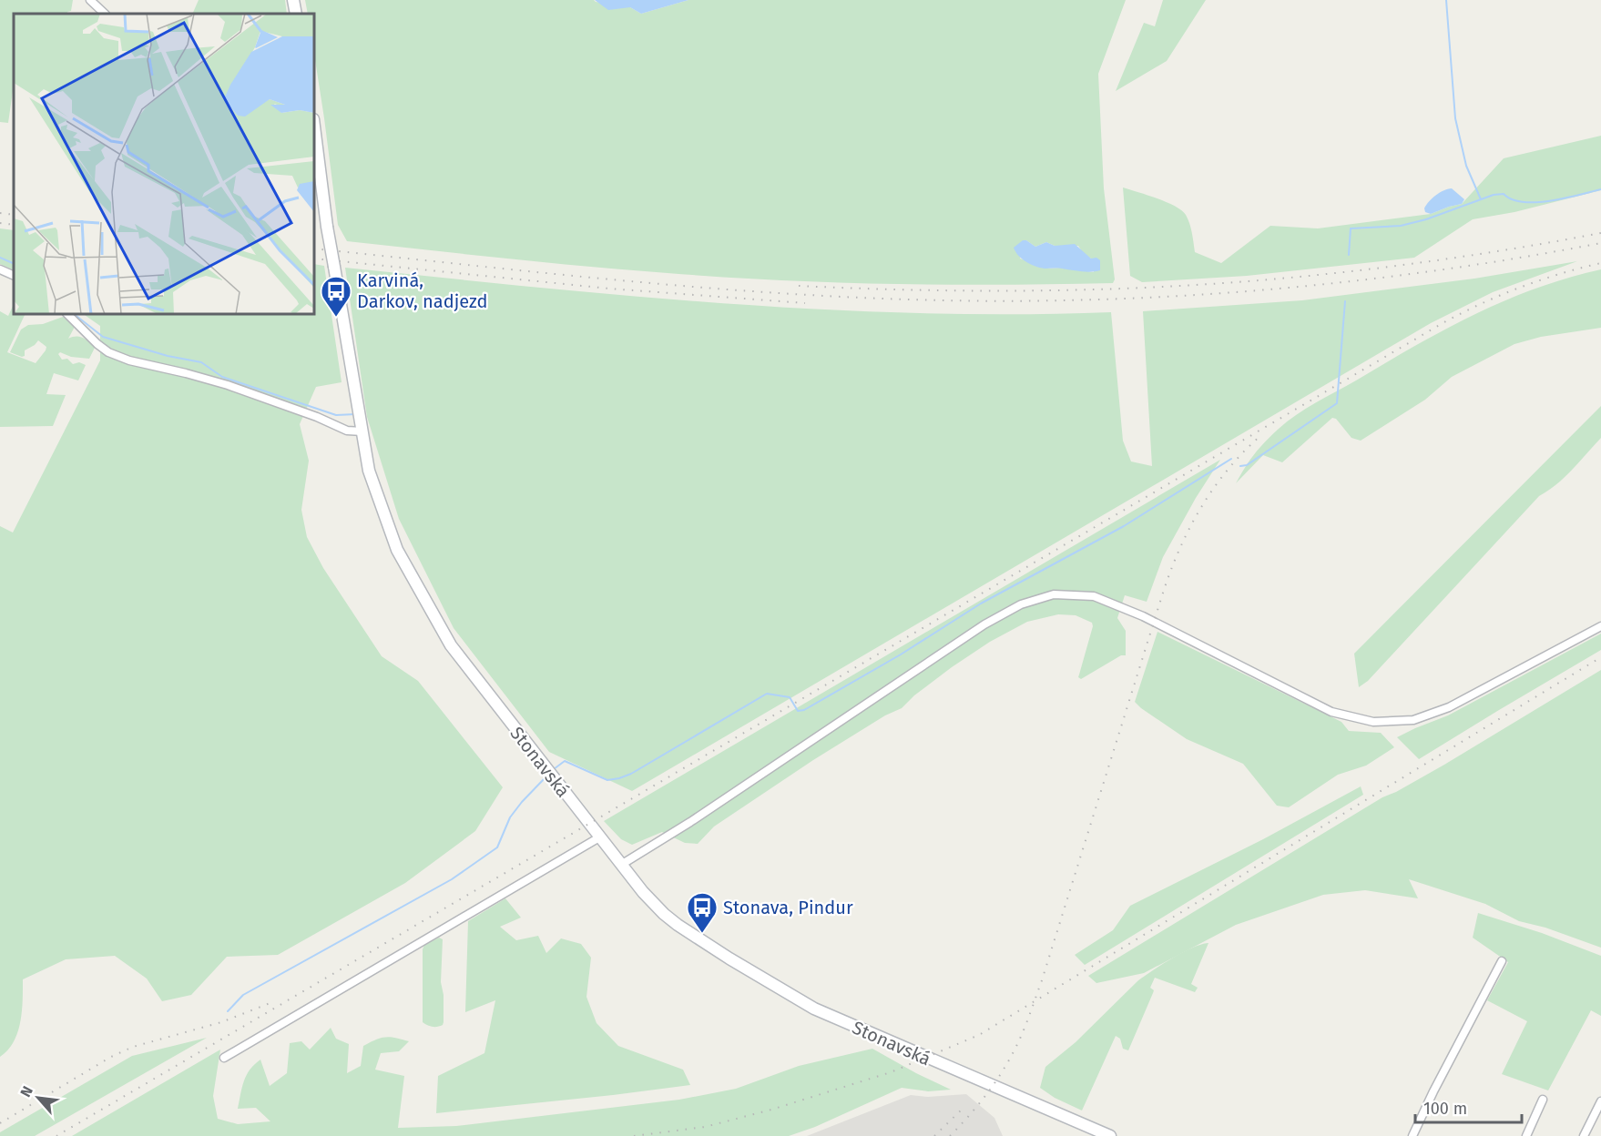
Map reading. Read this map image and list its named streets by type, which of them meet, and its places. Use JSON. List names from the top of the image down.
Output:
{
  "streets": {
    "street": ["Stonavská"]
  },
  "places": {
    "bus stop": ["Karviná, Darkov, nadjezd", "Stonava, Pindur"]
  },
  "scale_bar": "100 m",
  "north": "top left"
}
